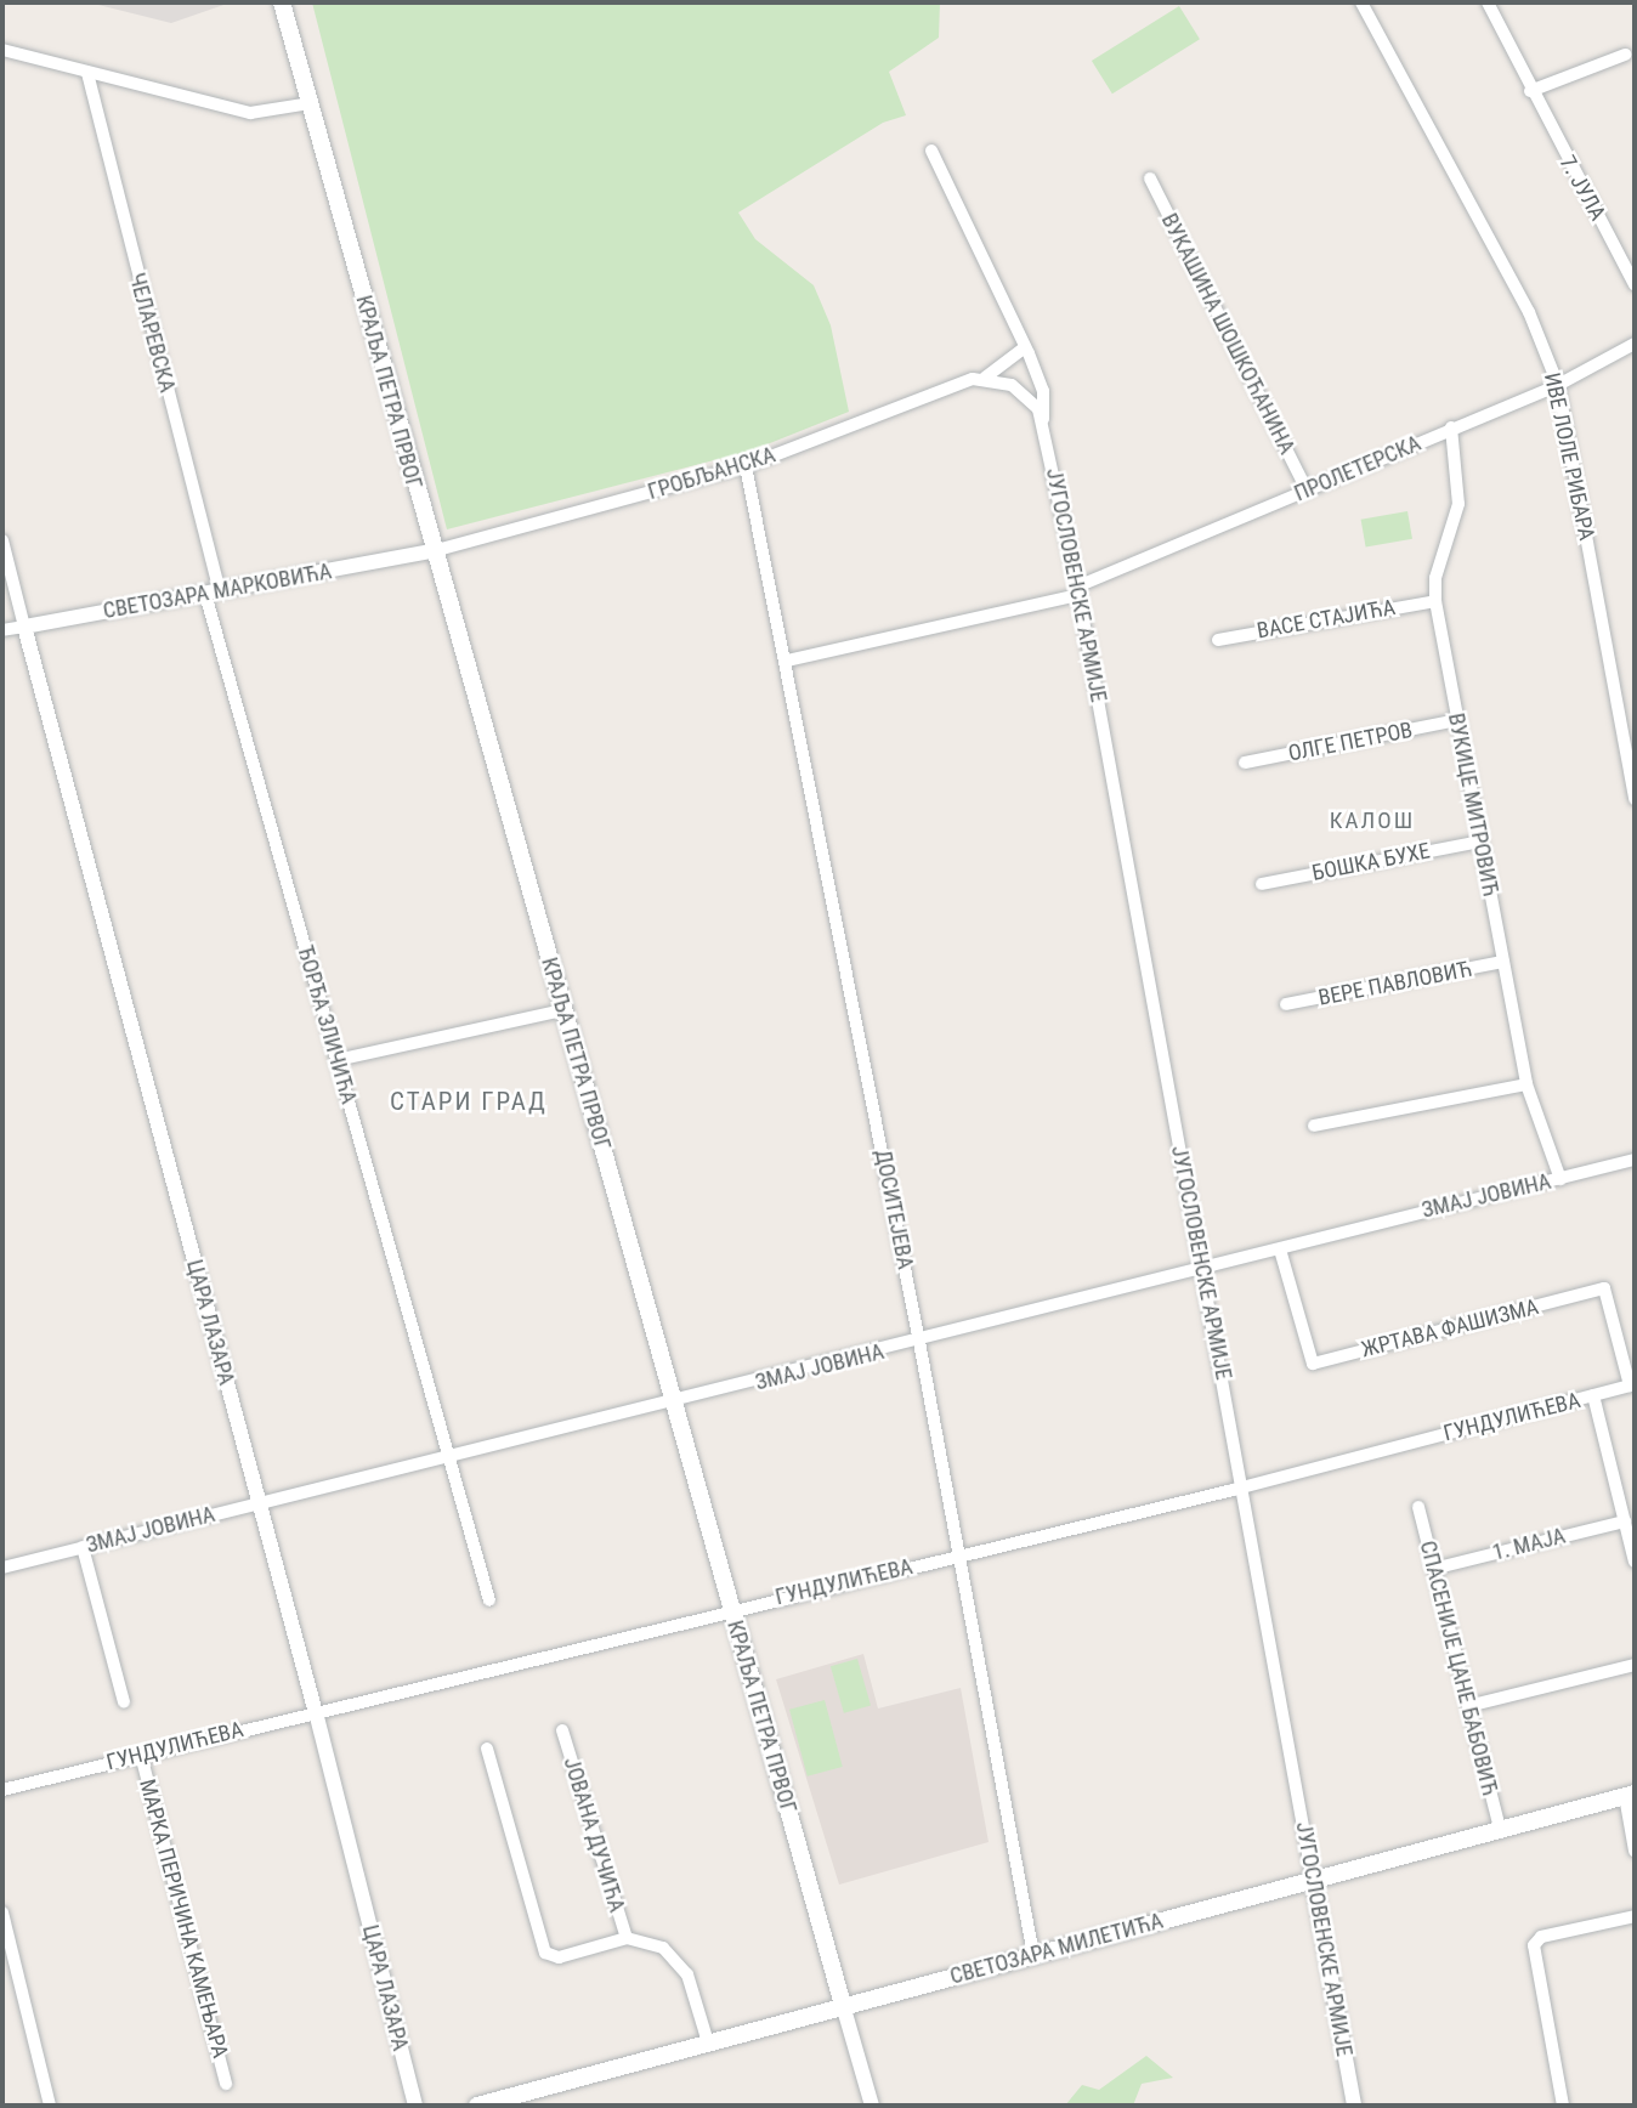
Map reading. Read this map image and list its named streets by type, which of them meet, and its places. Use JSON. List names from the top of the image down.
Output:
{
  "streets": {
    "main road": ["КРАЉА ПЕТРА ПРВОГ", "СВЕТОЗАРА МИЛЕТИЋА"],
    "street": [
      "7. ЈУЛА",
      "ЧЕЛАРЕВСКА",
      "ВУКАШИНА ШОШКОЋАНИНА",
      "ИВЕ ЛОЛЕ РИБАРА",
      "ПРОЛЕТЕРСКА",
      "ГРОБЉАНСКА",
      "ЈУГОСЛОВЕНСКЕ АРМИЈЕ",
      "СВЕТОЗАРА МАРКОВИЋА",
      "ВАСЕ СТАЈИЋА",
      "ОЛГЕ ПЕТРОВ",
      "ВУКИЦЕ МИТРОВИЋ",
      "БОШКА БУХЕ",
      "ВЕРЕ ПАВЛОВИЋ",
      "ЂОРЂА ЗЛИЧИЋА",
      "ЗМАЈ ЈОВИНА",
      "ДОСИТЕЈЕВА",
      "ЦАРА ЛАЗАРА",
      "ЖРТАВА ФАШИЗМА",
      "ГУНДУЛИЋЕВА",
      "1. МАЈА",
      "СПАСЕНИЈЕ ЦАНЕ БАБОВИЋ",
      "ЈОВАНА ДУЧИЋА",
      "МАРКА ПЕРИЧИНА КАМЕЊАРА"
    ]
  },
  "crossings": [
    ["ЧЕЛАРЕВСКА", "СВЕТОЗАРА МАРКОВИЋА"],
    ["ЧЕЛАРЕВСКА", "ЂОРЂА ЗЛИЧИЋА"],
    ["ВУКАШИНА ШОШКОЋАНИНА", "ПРОЛЕТЕРСКА"],
    ["КРАЉА ПЕТРА ПРВОГ", "ГРОБЉАНСКА"],
    ["КРАЉА ПЕТРА ПРВОГ", "СВЕТОЗАРА МАРКОВИЋА"],
    ["КРАЉА ПЕТРА ПРВОГ", "ЗМАЈ ЈОВИНА"],
    ["КРАЉА ПЕТРА ПРВОГ", "ГУНДУЛИЋЕВА"],
    ["КРАЉА ПЕТРА ПРВОГ", "СВЕТОЗАРА МИЛЕТИЋА"],
    ["ИВЕ ЛОЛЕ РИБАРА", "ПРОЛЕТЕРСКА"],
    ["ПРОЛЕТЕРСКА", "ЈУГОСЛОВЕНСКЕ АРМИЈЕ"],
    ["ПРОЛЕТЕРСКА", "ВУКИЦЕ МИТРОВИЋ"],
    ["ПРОЛЕТЕРСКА", "ДОСИТЕЈЕВА"],
    ["ГРОБЉАНСКА", "СВЕТОЗАРА МАРКОВИЋА"],
    ["ГРОБЉАНСКА", "ДОСИТЕЈЕВА"],
    ["ЈУГОСЛОВЕНСКЕ АРМИЈЕ", "ЗМАЈ ЈОВИНА"],
    ["ЈУГОСЛОВЕНСКЕ АРМИЈЕ", "ГУНДУЛИЋЕВА"],
    ["ЈУГОСЛОВЕНСКЕ АРМИЈЕ", "СВЕТОЗАРА МИЛЕТИЋА"],
    ["СВЕТОЗАРА МАРКОВИЋА", "ЂОРЂА ЗЛИЧИЋА"],
    ["СВЕТОЗАРА МАРКОВИЋА", "ЦАРА ЛАЗАРА"],
    ["ВАСЕ СТАЈИЋА", "ВУКИЦЕ МИТРОВИЋ"],
    ["ОЛГЕ ПЕТРОВ", "ВУКИЦЕ МИТРОВИЋ"],
    ["ВУКИЦЕ МИТРОВИЋ", "БОШКА БУХЕ"],
    ["ВУКИЦЕ МИТРОВИЋ", "ВЕРЕ ПАВЛОВИЋ"],
    ["ВУКИЦЕ МИТРОВИЋ", "ЗМАЈ ЈОВИНА"],
    ["ЂОРЂА ЗЛИЧИЋА", "ЗМАЈ ЈОВИНА"],
    ["ЗМАЈ ЈОВИНА", "ДОСИТЕЈЕВА"],
    ["ЗМАЈ ЈОВИНА", "ЦАРА ЛАЗАРА"],
    ["ЗМАЈ ЈОВИНА", "ЖРТАВА ФАШИЗМА"],
    ["ДОСИТЕЈЕВА", "ГУНДУЛИЋЕВА"],
    ["ДОСИТЕЈЕВА", "СВЕТОЗАРА МИЛЕТИЋА"],
    ["ЦАРА ЛАЗАРА", "ГУНДУЛИЋЕВА"],
    ["ЖРТАВА ФАШИЗМА", "ГУНДУЛИЋЕВА"],
    ["ГУНДУЛИЋЕВА", "МАРКА ПЕРИЧИНА КАМЕЊАРА"],
    ["1. МАЈА", "СПАСЕНИЈЕ ЦАНЕ БАБОВИЋ"],
    ["СПАСЕНИЈЕ ЦАНЕ БАБОВИЋ", "СВЕТОЗАРА МИЛЕТИЋА"]
  ],
  "districts": ["КАЛОШ", "СТАРИ ГРАД"]
}
